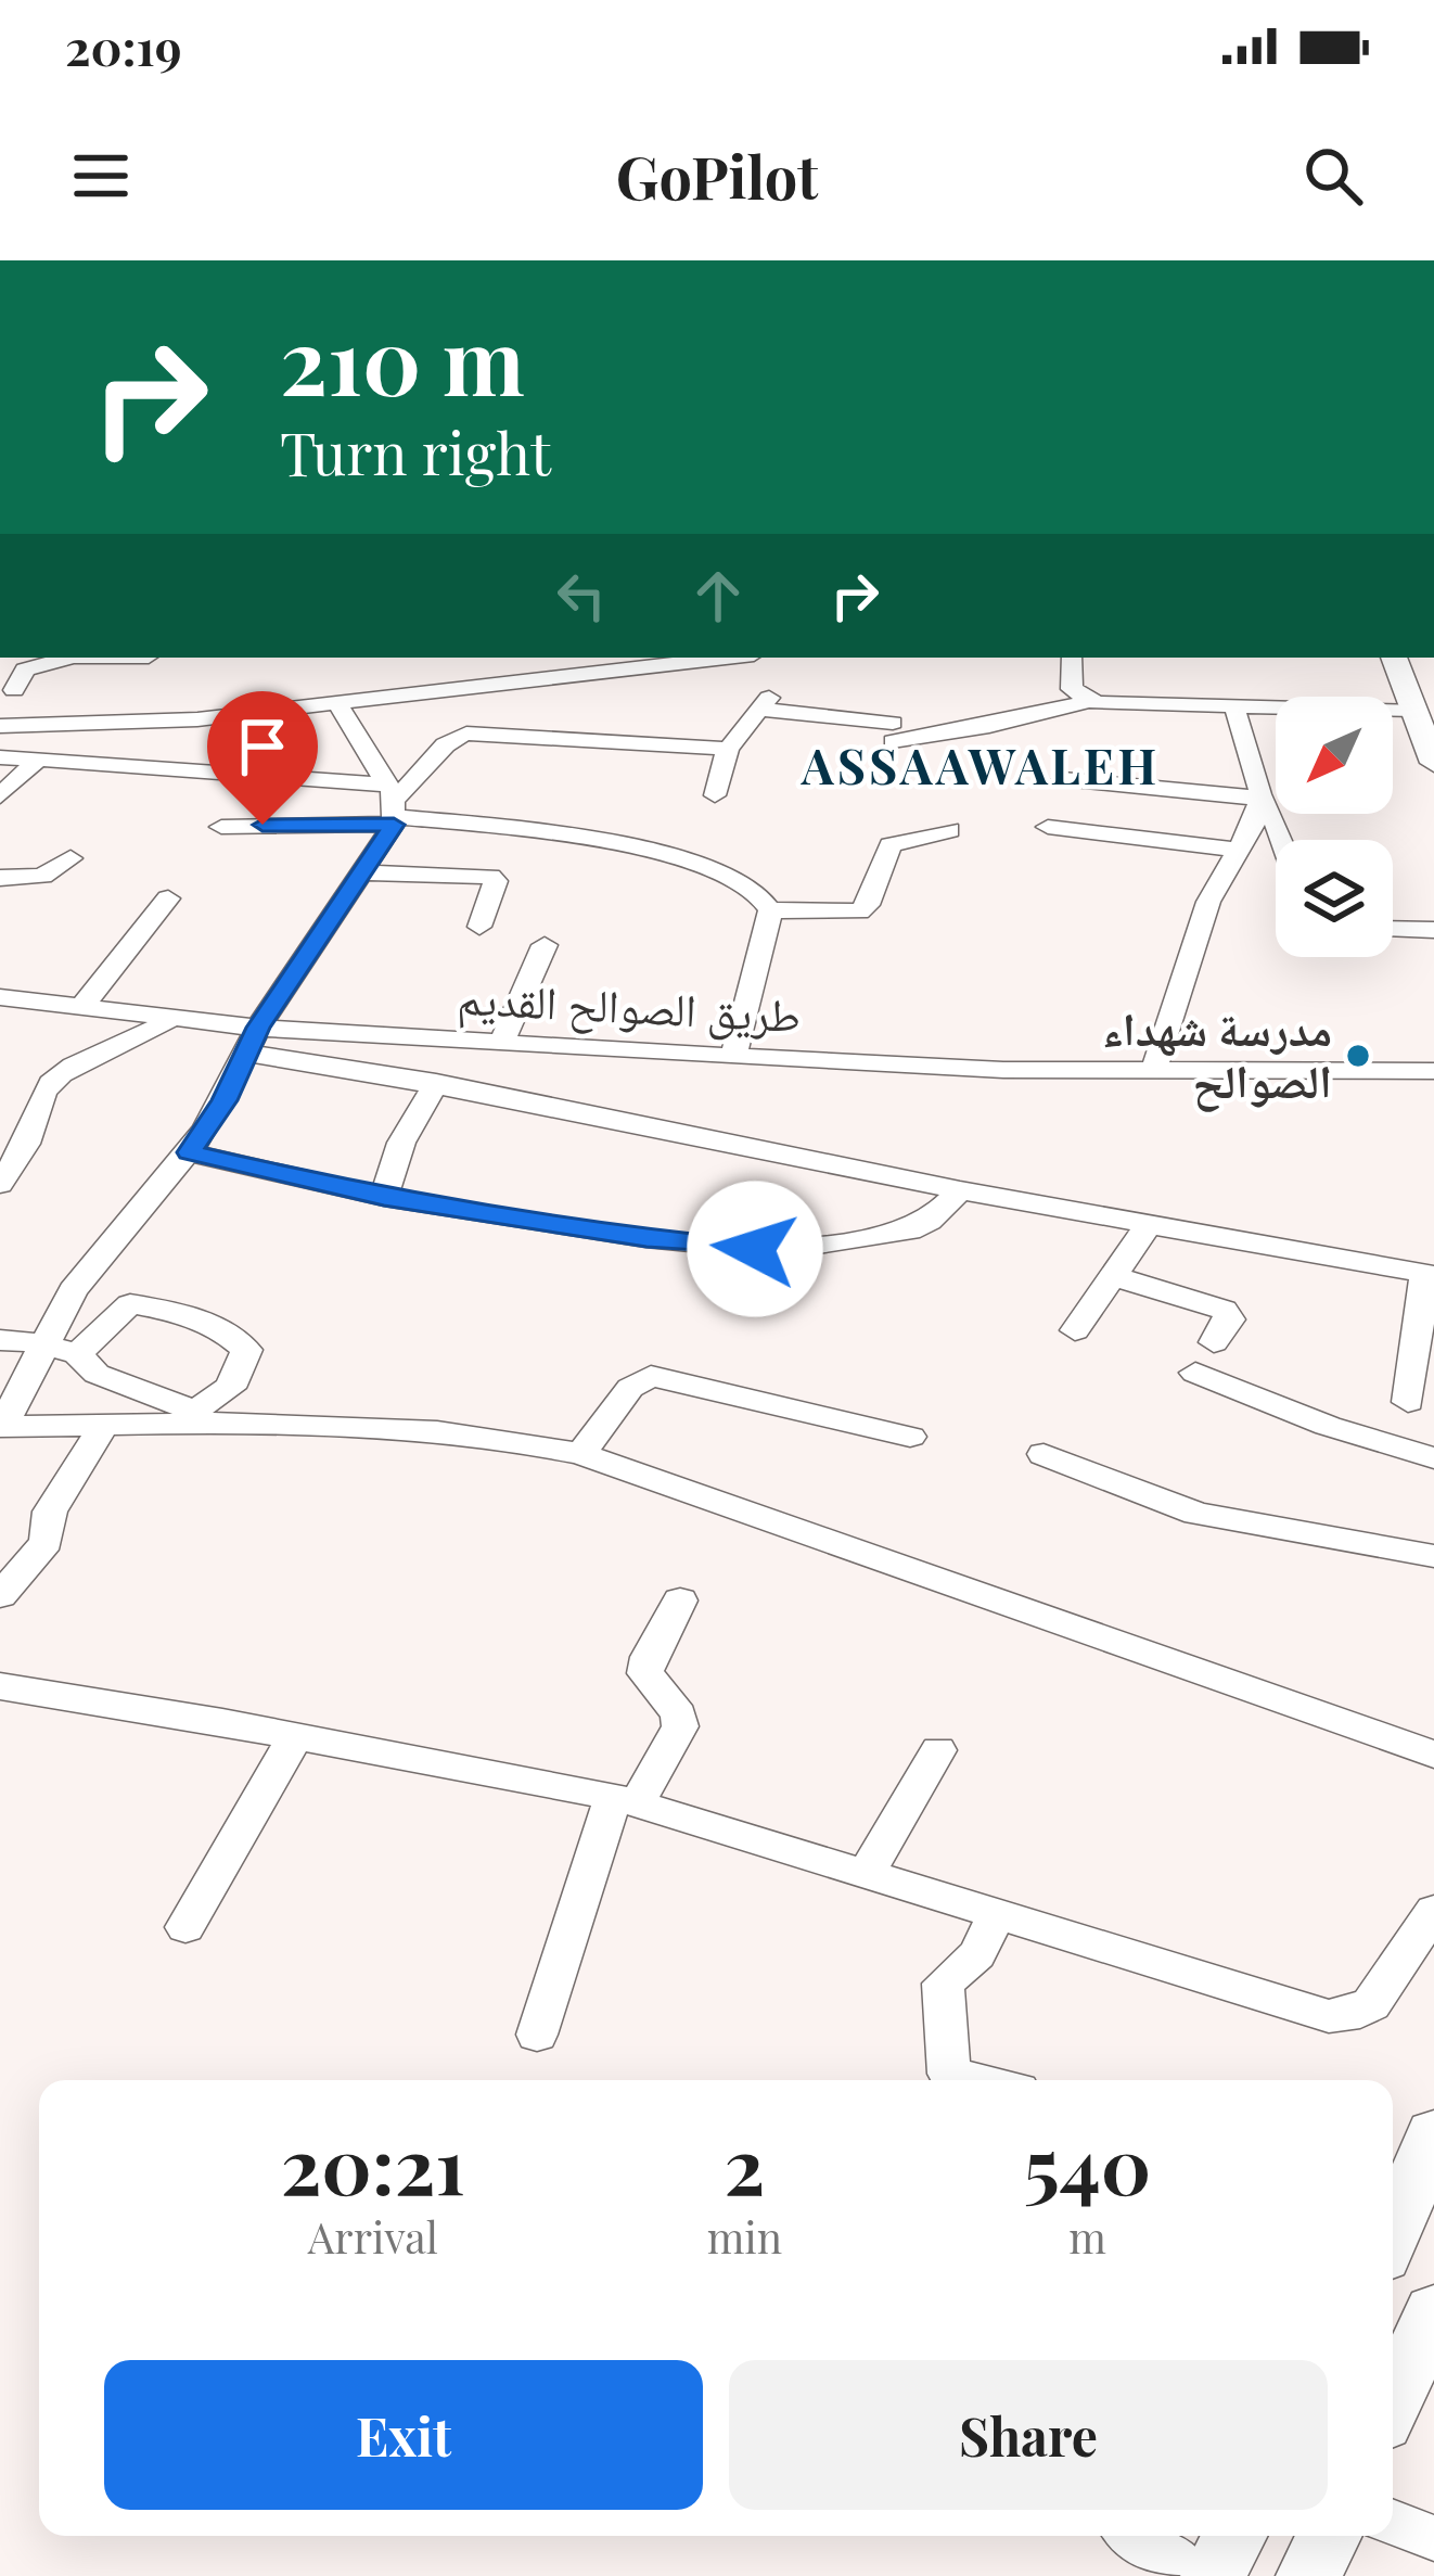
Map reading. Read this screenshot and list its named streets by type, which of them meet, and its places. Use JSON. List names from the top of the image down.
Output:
{
  "streets": {
    "street": ["طريق الصوالح القديم"]
  },
  "districts": ["ASSAAWALEH"],
  "places": ["مدرسة شهداء الصوالح"],
  "north": "bottom left",
  "page": {
    "status": "20:19",
    "header": "GoPilot",
    "turn": ["210 m", "Turn right"],
    "eta": [
      "20:21",
      "Arrival",
      "2",
      "min",
      "540",
      "m"
    ],
    "buttons": ["Exit", "Share"]
  }
}
